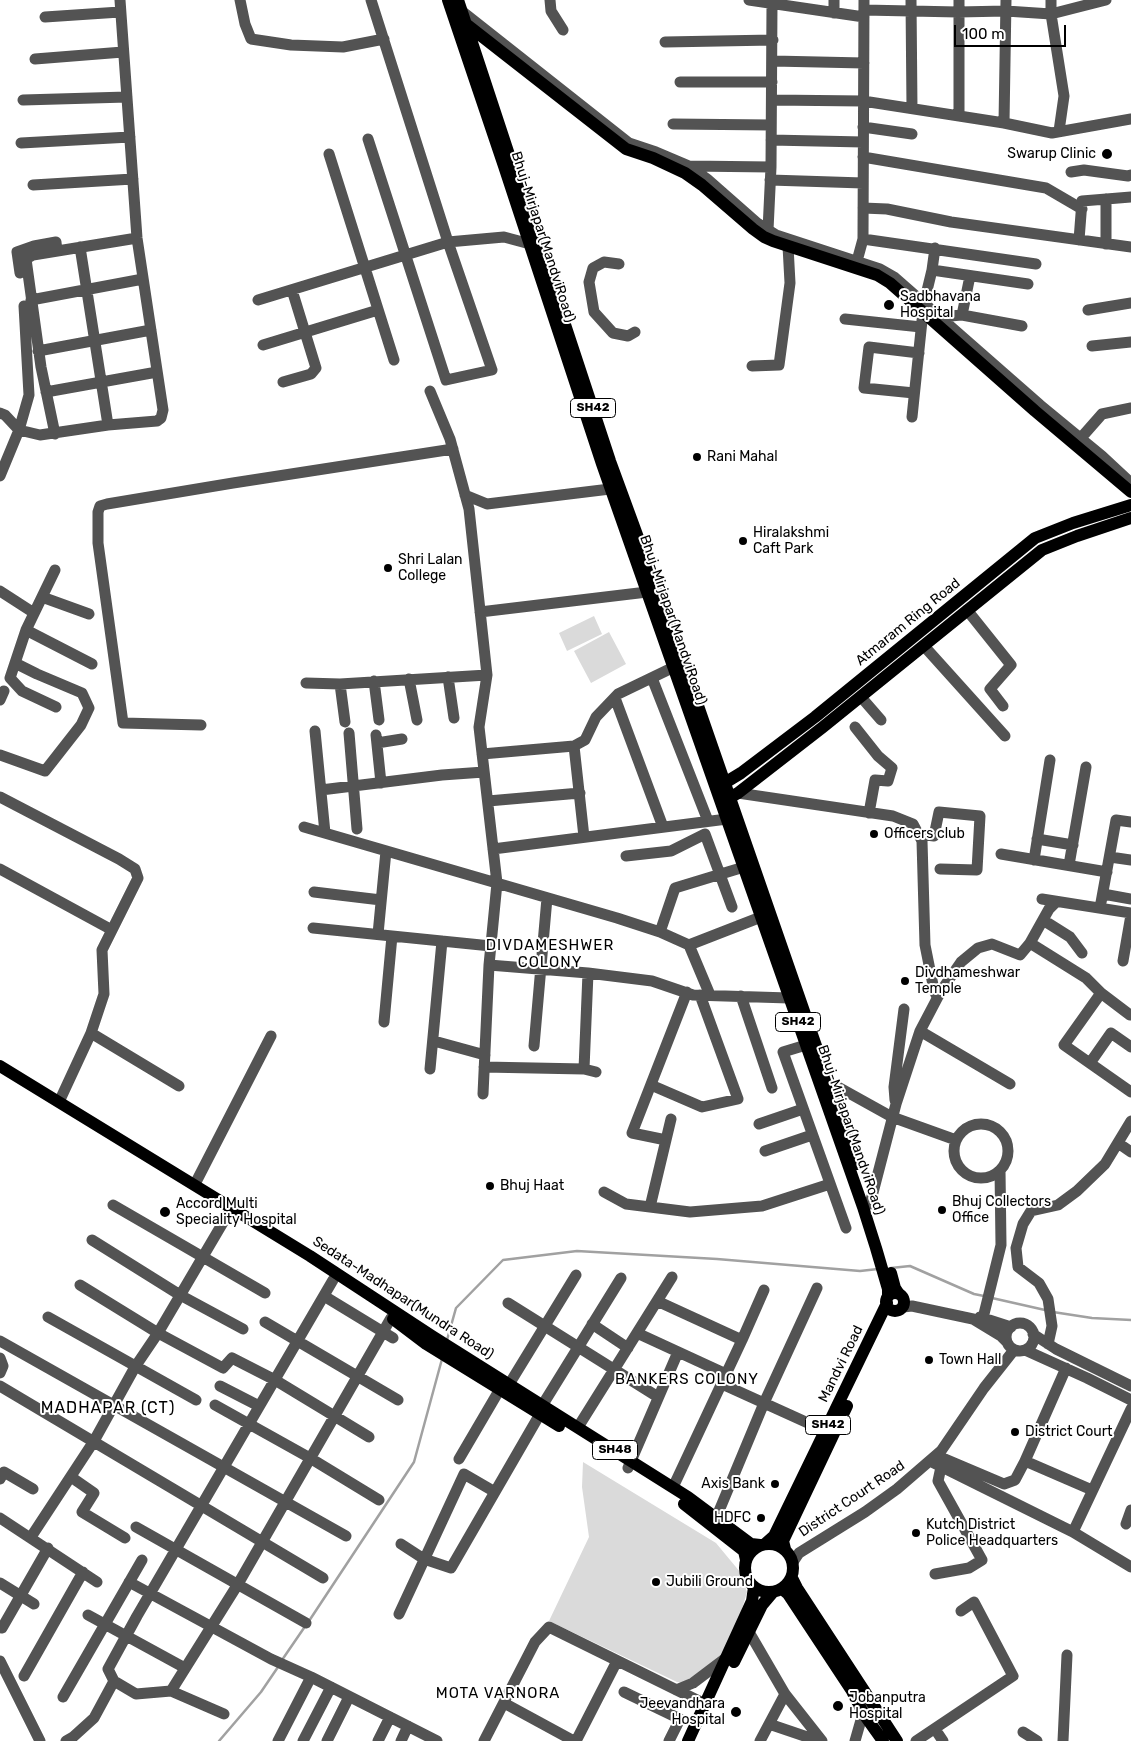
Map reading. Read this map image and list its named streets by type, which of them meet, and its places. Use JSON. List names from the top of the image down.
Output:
{
  "streets": {
    "main road": [
      "Bhuj-Mirjapar(MandviRoad)",
      "SH42",
      "Atmaram Ring Road",
      "Sedata-Madhapar(Mundra Road)",
      "Mandvi Road",
      "SH48"
    ],
    "street": ["District Court Road"]
  },
  "crossings": [
    ["Bhuj-Mirjapar(MandviRoad)", "SH42"],
    ["Bhuj-Mirjapar(MandviRoad)", "Atmaram Ring Road"],
    ["SH42", "Mandvi Road"],
    ["Sedata-Madhapar(Mundra Road)", "Mandvi Road"],
    ["Sedata-Madhapar(Mundra Road)", "District Court Road"],
    ["Mandvi Road", "District Court Road"]
  ],
  "districts": [
    "DIVDAMESHWER COLONY",
    "BANKERS COLONY",
    "MADHAPAR (CT)",
    "MOTA VARNORA"
  ],
  "places": [
    "Swarup Clinic",
    "Sadbhavana Hospital",
    "Rani Mahal",
    "Hiralakshmi Caft Park",
    "Shri Lalan College",
    "Officers club",
    "Divdhameshwar Temple",
    "Bhuj Haat",
    "Bhuj Collectors Office",
    "Accord Multi Speciality Hospital",
    "Town Hall",
    "District Court",
    "Axis Bank",
    "HDFC",
    "Kutch District Police Headquarters",
    "Jubili Ground",
    "Jobanputra Hospital",
    "Jeevandhara Hospital"
  ],
  "scale_bar": "100 m"
}
